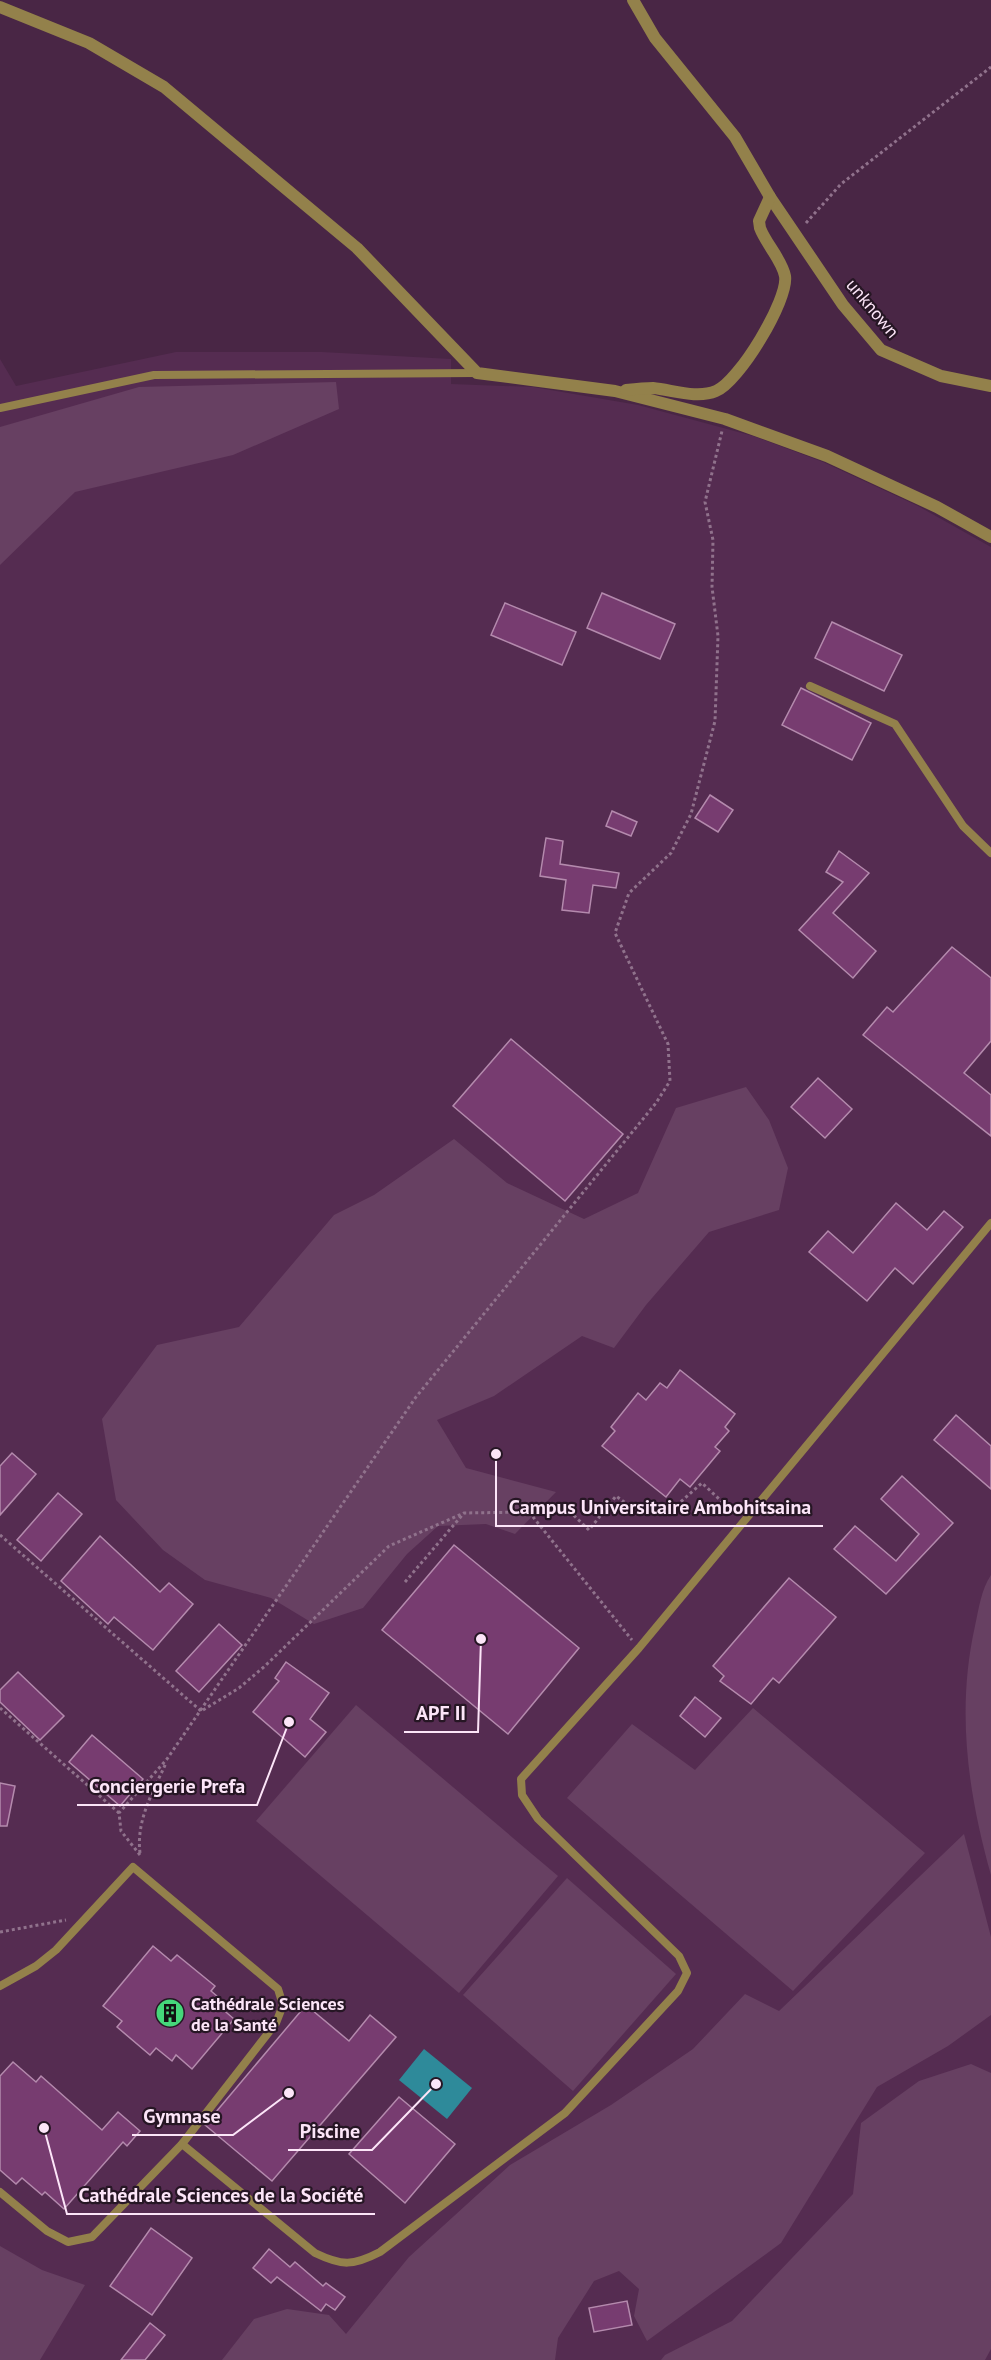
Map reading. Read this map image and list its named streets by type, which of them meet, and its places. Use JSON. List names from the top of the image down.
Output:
{
  "streets": {
    "street": ["unknown"]
  },
  "places": {
    "other": [
      "Campus Universitaire Ambohitsaina",
      "APF II",
      "Conciergerie Prefa",
      "Piscine",
      "Gymnase",
      "Cathédrale Sciences de la Société"
    ],
    "building": ["Cathédrale Sciences de la Santé"]
  }
}
